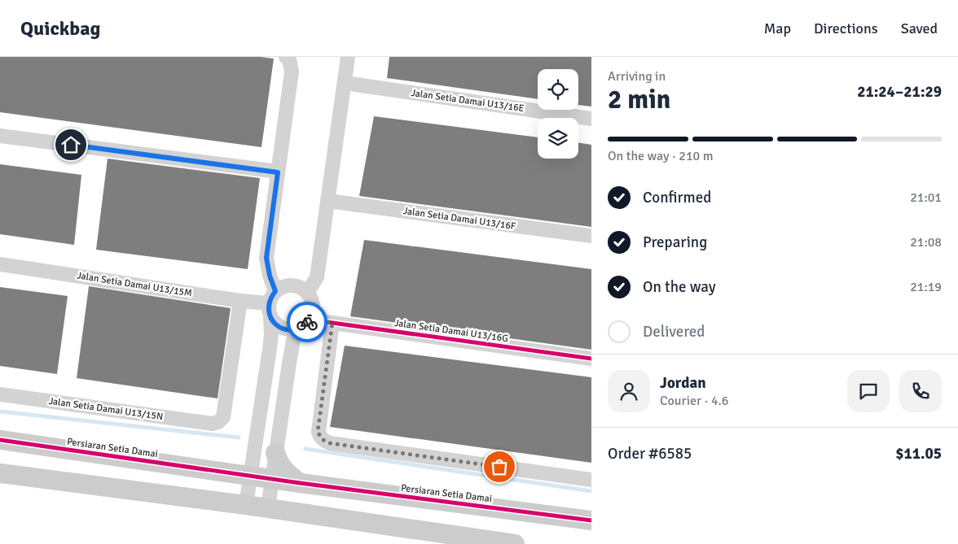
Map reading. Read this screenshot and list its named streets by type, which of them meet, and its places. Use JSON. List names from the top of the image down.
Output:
{
  "streets": {
    "street": [
      "Jalan Setia Damai U13/16E",
      "Jalan Setia Damai U13/16F",
      "Jalan Setia Damai U13/15M",
      "Jalan Setia Damai U13/16G",
      "Jalan Setia Damai U13/15N",
      "Persiaran Setia Damai"
    ]
  },
  "crossings": [
    ["Jalan Setia Damai U13/15M", "Jalan Setia Damai U13/16G"],
    ["Jalan Setia Damai U13/15M", "Jalan Setia Damai U13/15N"]
  ],
  "page": {
    "header": "Quickbag",
    "nav": ["Map", "Directions", "Saved"],
    "heading": ["2 min", "Arriving in", "21:24–21:29"],
    "panel": [
      "Jordan",
      "Courier · 4.6",
      "Order #6585",
      "$11.05"
    ],
    "bar": "On the way · 210 m",
    "list": [
      ["Confirmed", "21:01"],
      ["Preparing", "21:08"],
      ["On the way", "21:19"],
      "Delivered"
    ]
  }
}
